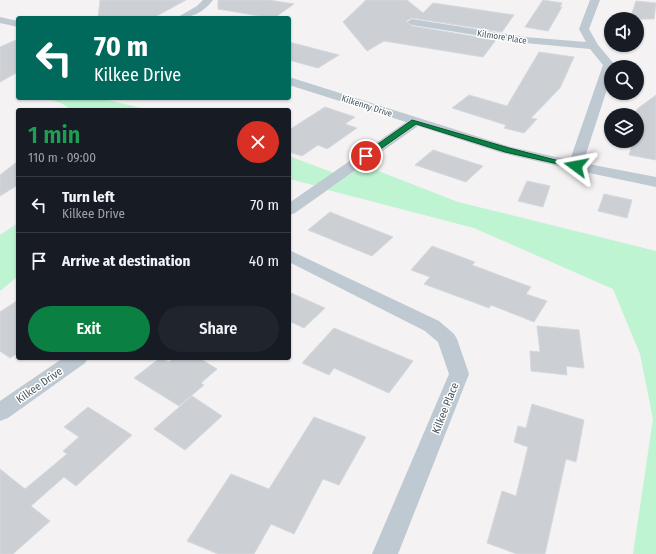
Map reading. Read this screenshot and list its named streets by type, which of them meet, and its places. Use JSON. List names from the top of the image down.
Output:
{
  "streets": {
    "street": [
      "Kilmore Place",
      "Kilkenny Drive",
      "Kilkee Drive",
      "Kilkee Place"
    ]
  },
  "page": {
    "turn": ["70 m", "Kilkee Drive"],
    "heading": ["1 min", "110 m · 09:00"],
    "list": [
      {
        "name": "Turn left",
        "note": "Kilkee Drive",
        "value": "70 m"
      },
      {
        "name": "Arrive at destination",
        "value": "40 m"
      }
    ],
    "buttons": ["Exit", "Share"]
  }
}
